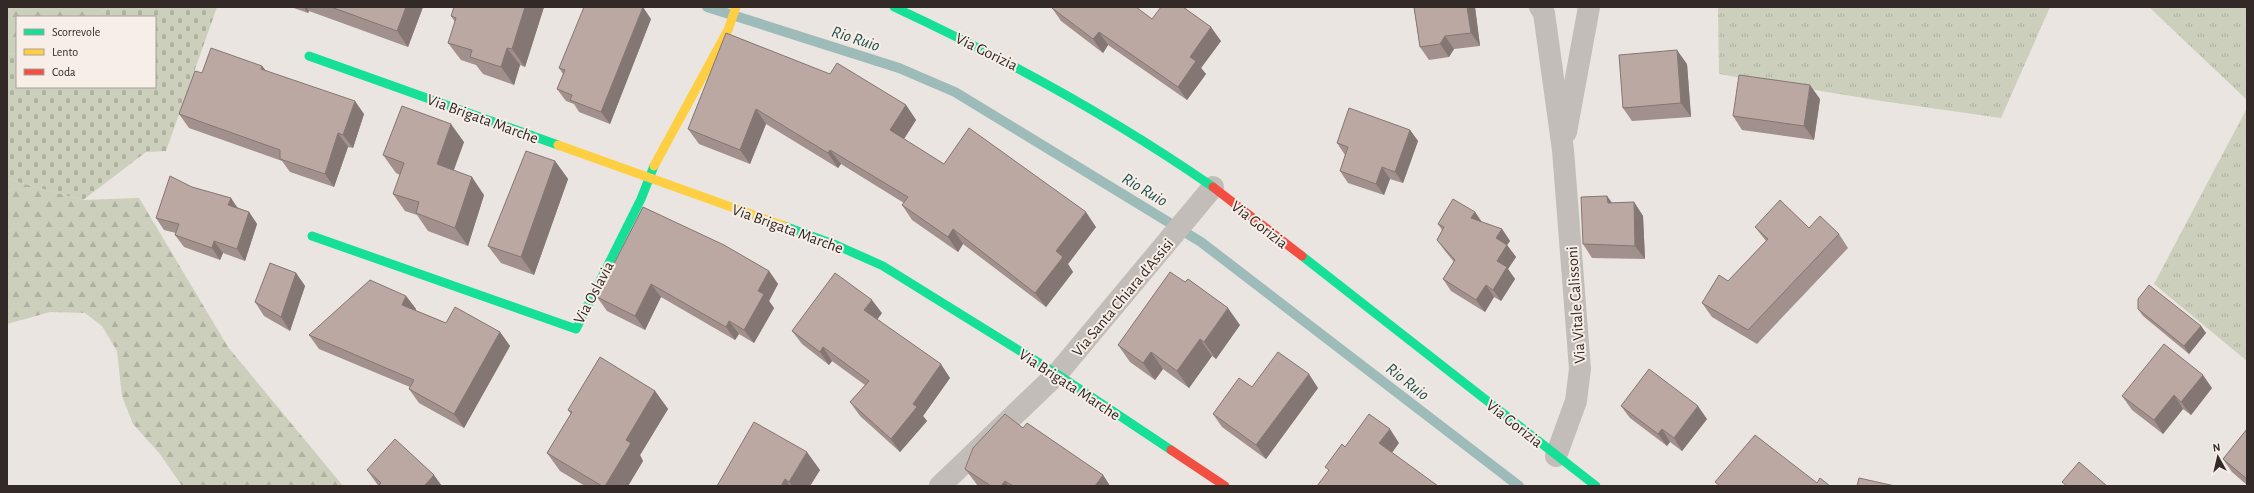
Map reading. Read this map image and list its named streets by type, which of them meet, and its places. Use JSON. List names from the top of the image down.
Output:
{
  "streets": {
    "street": [
      "Via Gorizia",
      "Via Brigata Marche",
      "Via Oslavia",
      "Via Santa Chiara d'Assisi",
      "Via Vitale Calissoni"
    ]
  },
  "crossings": [
    ["Via Gorizia", "Via Santa Chiara d'Assisi"],
    ["Via Gorizia", "Via Vitale Calissoni"],
    ["Via Brigata Marche", "Via Oslavia"],
    ["Via Brigata Marche", "Via Santa Chiara d'Assisi"]
  ],
  "water": ["Rio Ruio"],
  "legend": ["Scorrevole", "Lento", "Coda"],
  "north": "top"
}
